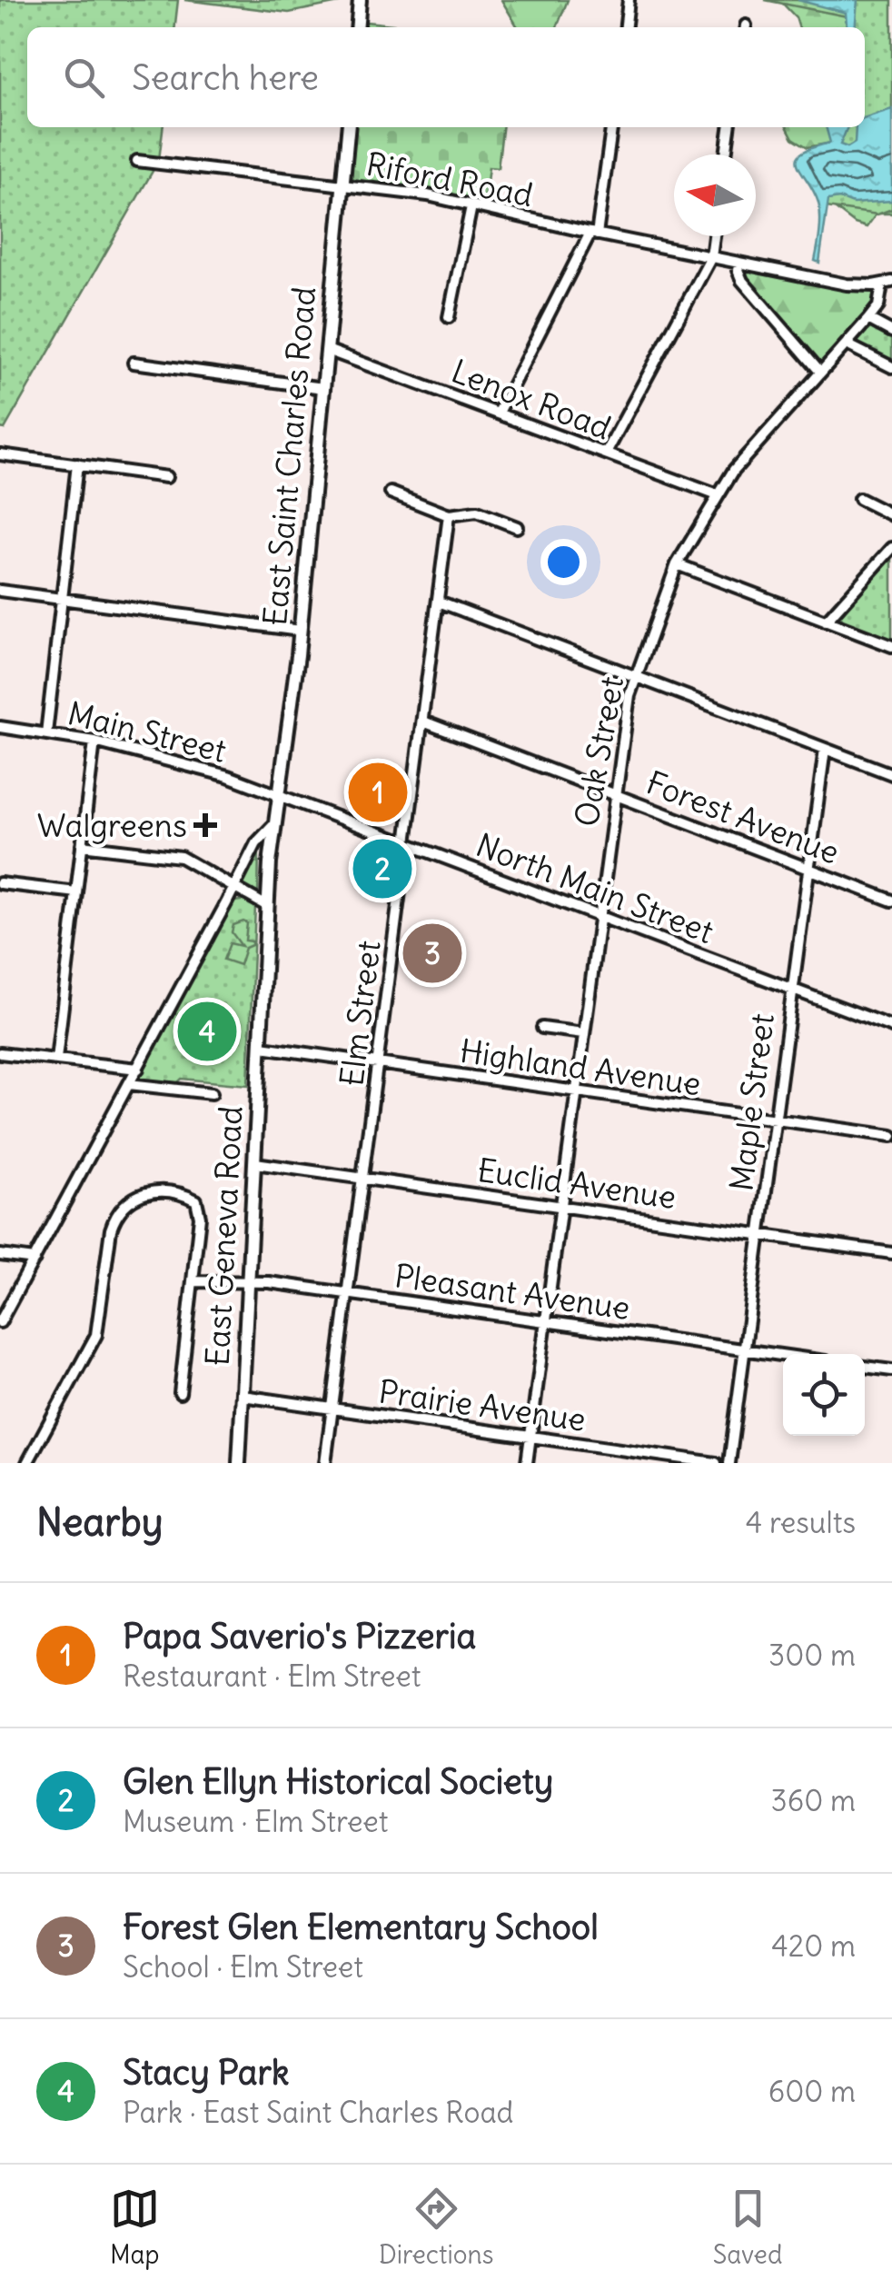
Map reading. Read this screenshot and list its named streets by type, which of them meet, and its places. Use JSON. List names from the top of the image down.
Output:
{
  "streets": {
    "main road": ["East Saint Charles Road", "East Geneva Road"],
    "street": [
      "Riford Road",
      "Lenox Road",
      "Main Street",
      "Oak Street",
      "Forest Avenue",
      "North Main Street",
      "Elm Street",
      "Highland Avenue",
      "Maple Street",
      "Euclid Avenue",
      "Pleasant Avenue",
      "Prairie Avenue"
    ]
  },
  "crossings": [
    ["Riford Road", "East Saint Charles Road"],
    ["Lenox Road", "East Saint Charles Road"],
    ["Lenox Road", "Oak Street"],
    ["East Saint Charles Road", "Main Street"],
    ["East Saint Charles Road", "North Main Street"],
    ["East Saint Charles Road", "East Geneva Road"],
    ["Main Street", "North Main Street"],
    ["Main Street", "East Geneva Road"],
    ["Oak Street", "Forest Avenue"],
    ["Oak Street", "North Main Street"],
    ["Oak Street", "Highland Avenue"],
    ["Oak Street", "Euclid Avenue"],
    ["Oak Street", "Pleasant Avenue"],
    ["Oak Street", "Prairie Avenue"],
    ["Forest Avenue", "Elm Street"],
    ["Forest Avenue", "Maple Street"],
    ["North Main Street", "Elm Street"],
    ["North Main Street", "Maple Street"],
    ["North Main Street", "East Geneva Road"],
    ["Elm Street", "Highland Avenue"],
    ["Elm Street", "Euclid Avenue"],
    ["Elm Street", "Pleasant Avenue"],
    ["Elm Street", "Prairie Avenue"],
    ["Highland Avenue", "Maple Street"],
    ["Highland Avenue", "East Geneva Road"],
    ["Maple Street", "Euclid Avenue"],
    ["Maple Street", "Pleasant Avenue"],
    ["Euclid Avenue", "East Geneva Road"],
    ["East Geneva Road", "Pleasant Avenue"],
    ["East Geneva Road", "Prairie Avenue"]
  ],
  "places": {
    "health": ["Walgreens"]
  },
  "north": "left",
  "page": {
    "search": "Search here",
    "pins": [
      "1",
      "2",
      "3",
      "4"
    ],
    "heading": ["Nearby", "4 results"],
    "list": [
      {
        "mark": "1",
        "name": "Papa Saverio's Pizzeria",
        "note": "Restaurant · Elm Street",
        "value": "300 m"
      },
      {
        "mark": "2",
        "name": "Glen Ellyn Historical Society",
        "note": "Museum · Elm Street",
        "value": "360 m"
      },
      {
        "mark": "3",
        "name": "Forest Glen Elementary School",
        "note": "School · Elm Street",
        "value": "420 m"
      },
      {
        "mark": "4",
        "name": "Stacy Park",
        "note": "Park · East Saint Charles Road",
        "value": "600 m"
      }
    ],
    "nav": ["Map", "Directions", "Saved"]
  }
}
